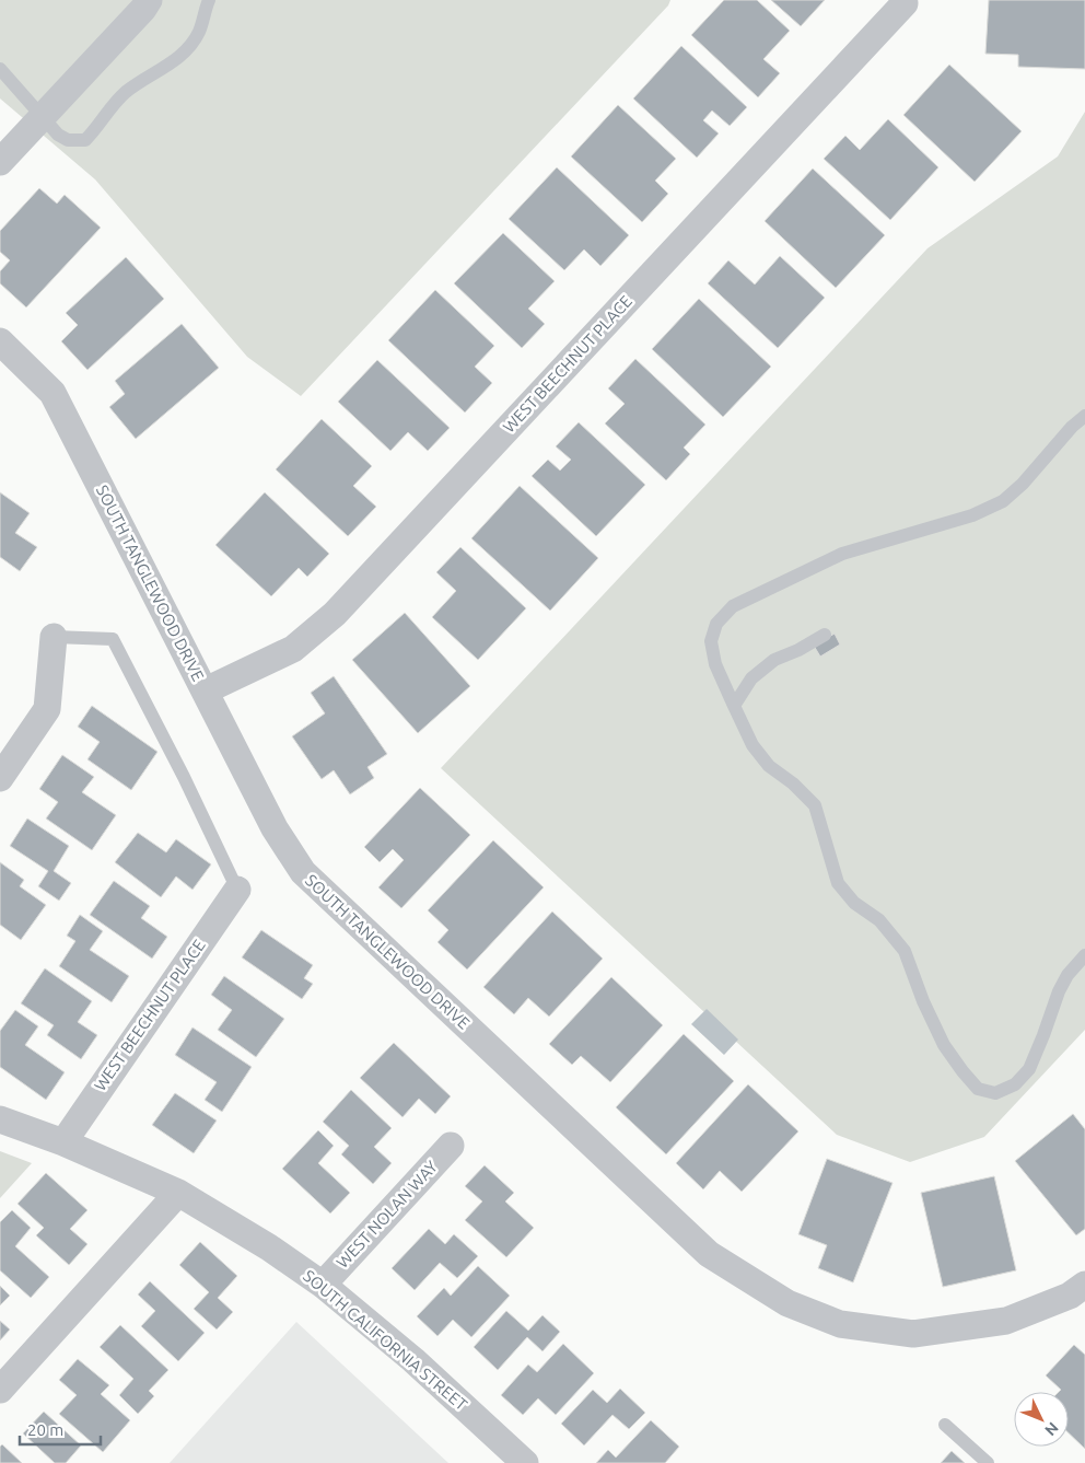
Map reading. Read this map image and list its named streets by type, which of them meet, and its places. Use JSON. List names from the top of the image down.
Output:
{
  "streets": {
    "street": [
      "WEST BEECHNUT PLACE",
      "SOUTH TANGLEWOOD DRIVE",
      "WEST NOLAN WAY",
      "SOUTH CALIFORNIA STREET"
    ]
  },
  "crossings": [
    ["WEST BEECHNUT PLACE", "SOUTH TANGLEWOOD DRIVE"],
    ["WEST BEECHNUT PLACE", "SOUTH CALIFORNIA STREET"],
    ["WEST NOLAN WAY", "SOUTH CALIFORNIA STREET"]
  ],
  "scale_bar": "20 m",
  "north": "bottom right"
}
